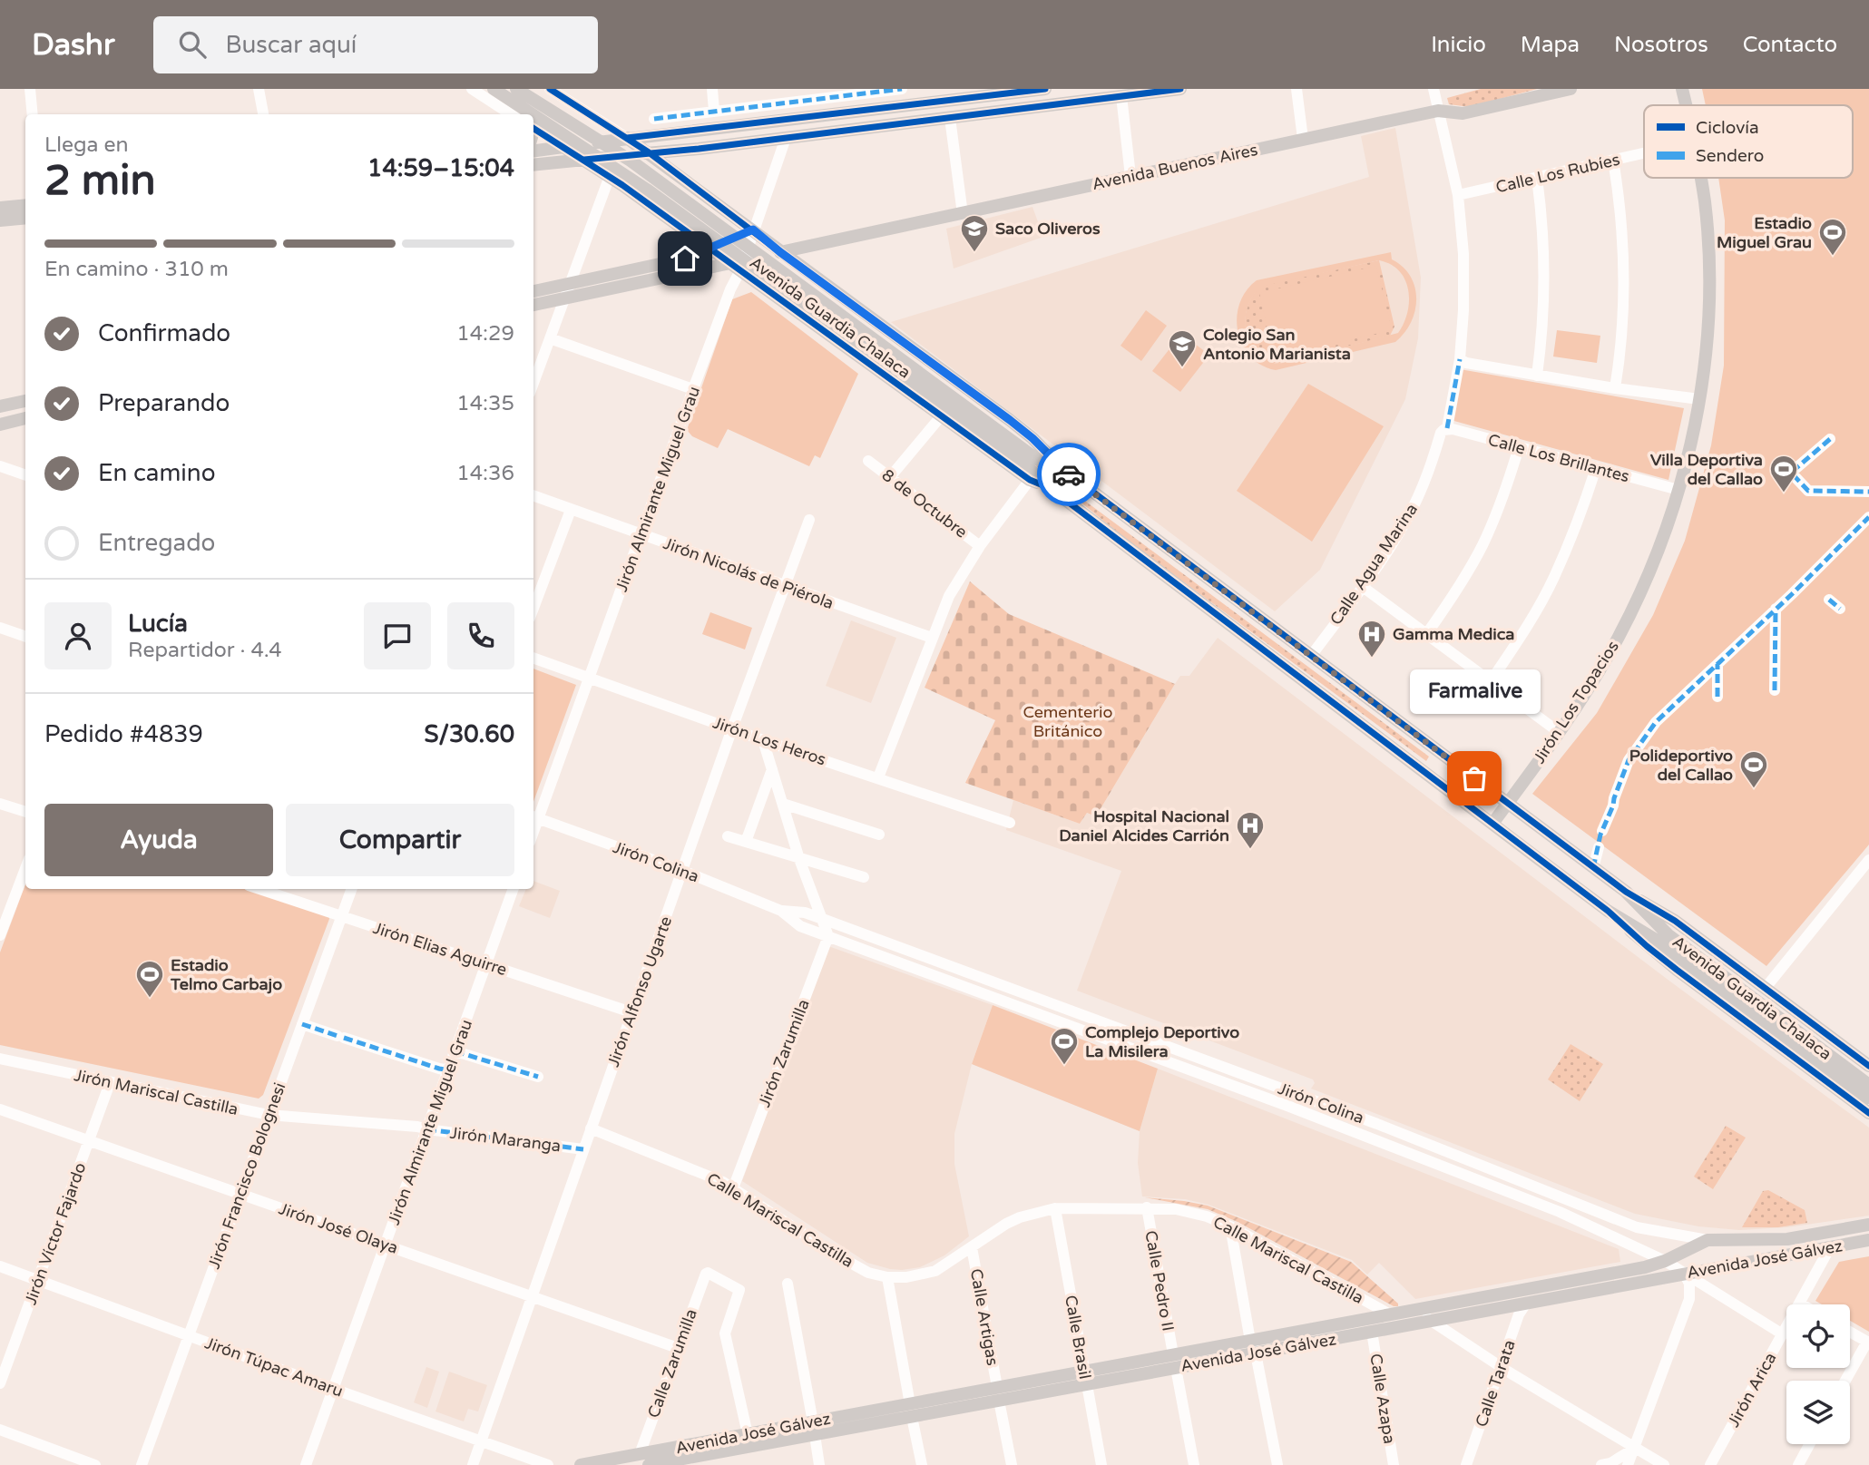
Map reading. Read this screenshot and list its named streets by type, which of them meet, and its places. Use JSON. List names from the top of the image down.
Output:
{
  "streets": {
    "main road": [
      "Avenida Buenos Aires",
      "Avenida Guardia Chalaca",
      "Jirón Los Topacios",
      "Jirón Colina",
      "Avenida José Gálvez"
    ],
    "street": [
      "Calle Los Rubíes",
      "Calle Los Brillantes",
      "Jirón Almirante Miguel Grau",
      "8 de Octubre",
      "Calle Agua Marina",
      "Jirón Nicolás de Piérola",
      "Jirón Los Heros",
      "Jirón Elias Aguirre",
      "Jirón Alfonso Ugarte",
      "Jirón Zarumilla",
      "Jirón Mariscal Castilla",
      "Jirón Maranga",
      "Jirón Francisco Bolognesi",
      "Calle Mariscal Castilla",
      "Jirón José Olaya",
      "Jirón Víctor Fajardo",
      "Calle Pedro II",
      "Calle Artigas",
      "Calle Brasil",
      "Calle Zarumilla",
      "Jirón Túpac Amaru",
      "Calle Tarata",
      "Jirón Arica",
      "Calle Azapa"
    ]
  },
  "crossings": [
    ["Avenida Buenos Aires", "Avenida Guardia Chalaca"],
    ["Avenida Guardia Chalaca", "Jirón Almirante Miguel Grau"],
    ["Avenida Guardia Chalaca", "Calle Agua Marina"],
    ["Avenida Guardia Chalaca", "Jirón Los Topacios"],
    ["Calle Los Brillantes", "Calle Agua Marina"],
    ["Calle Los Brillantes", "Jirón Los Topacios"],
    ["Jirón Almirante Miguel Grau", "Jirón Nicolás de Piérola"],
    ["Jirón Almirante Miguel Grau", "Jirón Los Heros"],
    ["Jirón Almirante Miguel Grau", "Jirón Colina"],
    ["Jirón Almirante Miguel Grau", "Jirón Elias Aguirre"],
    ["Jirón Almirante Miguel Grau", "Jirón Mariscal Castilla"],
    ["Jirón Almirante Miguel Grau", "Jirón Maranga"],
    ["Jirón Almirante Miguel Grau", "Jirón José Olaya"],
    ["Jirón Almirante Miguel Grau", "Jirón Túpac Amaru"],
    ["Jirón Nicolás de Piérola", "Jirón Alfonso Ugarte"],
    ["Jirón Los Heros", "Jirón Alfonso Ugarte"],
    ["Jirón Colina", "Jirón Alfonso Ugarte"],
    ["Jirón Colina", "Jirón Zarumilla"],
    ["Jirón Colina", "Avenida José Gálvez"],
    ["Jirón Colina", "Jirón Arica"],
    ["Jirón Elias Aguirre", "Jirón Alfonso Ugarte"],
    ["Jirón Elias Aguirre", "Jirón Francisco Bolognesi"],
    ["Jirón Alfonso Ugarte", "Jirón Maranga"],
    ["Jirón Alfonso Ugarte", "Calle Mariscal Castilla"],
    ["Jirón Alfonso Ugarte", "Jirón José Olaya"],
    ["Jirón Alfonso Ugarte", "Jirón Túpac Amaru"],
    ["Jirón Zarumilla", "Calle Mariscal Castilla"],
    ["Jirón Mariscal Castilla", "Jirón Maranga"],
    ["Jirón Mariscal Castilla", "Jirón Francisco Bolognesi"],
    ["Jirón Mariscal Castilla", "Jirón Víctor Fajardo"],
    ["Jirón Francisco Bolognesi", "Jirón José Olaya"],
    ["Jirón Francisco Bolognesi", "Jirón Túpac Amaru"],
    ["Calle Mariscal Castilla", "Avenida José Gálvez"],
    ["Calle Mariscal Castilla", "Calle Pedro II"],
    ["Calle Mariscal Castilla", "Calle Artigas"],
    ["Calle Mariscal Castilla", "Calle Brasil"],
    ["Jirón José Olaya", "Jirón Víctor Fajardo"],
    ["Jirón José Olaya", "Calle Zarumilla"],
    ["Jirón Víctor Fajardo", "Jirón Túpac Amaru"],
    ["Avenida José Gálvez", "Calle Pedro II"],
    ["Avenida José Gálvez", "Calle Artigas"],
    ["Avenida José Gálvez", "Calle Brasil"],
    ["Avenida José Gálvez", "Calle Zarumilla"],
    ["Avenida José Gálvez", "Calle Tarata"],
    ["Avenida José Gálvez", "Jirón Arica"],
    ["Avenida José Gálvez", "Calle Azapa"]
  ],
  "parks": ["Cementerio Británico"],
  "places": {
    "school or university": ["Saco Oliveros", "Colegio San Antonio Marianista"],
    "sports": [
      "Estadio Miguel Grau",
      "Villa Deportiva del Callao",
      "Polideportivo del Callao",
      "Estadio Telmo Carbajo",
      "Complejo Deportivo La Misilera"
    ],
    "hospital": ["Gamma Medica", "Hospital Nacional Daniel Alcides Carrión"],
    "other": ["Farmalive"]
  },
  "legend": ["Ciclovía", "Sendero"],
  "page": {
    "header": "Dashr",
    "search": "Buscar aquí",
    "nav": [
      "Inicio",
      "Mapa",
      "Nosotros",
      "Contacto"
    ],
    "heading": ["2 min", "Llega en", "14:59–15:04"],
    "panel": [
      "Lucía",
      "Repartidor · 4.4",
      "Pedido #4839",
      "S/30.60"
    ],
    "bar": "En camino · 310 m",
    "list": [
      ["Confirmado", "14:29"],
      ["Preparando", "14:35"],
      ["En camino", "14:36"],
      "Entregado"
    ],
    "bubble": "Farmalive",
    "buttons": ["Ayuda", "Compartir"]
  }
}
